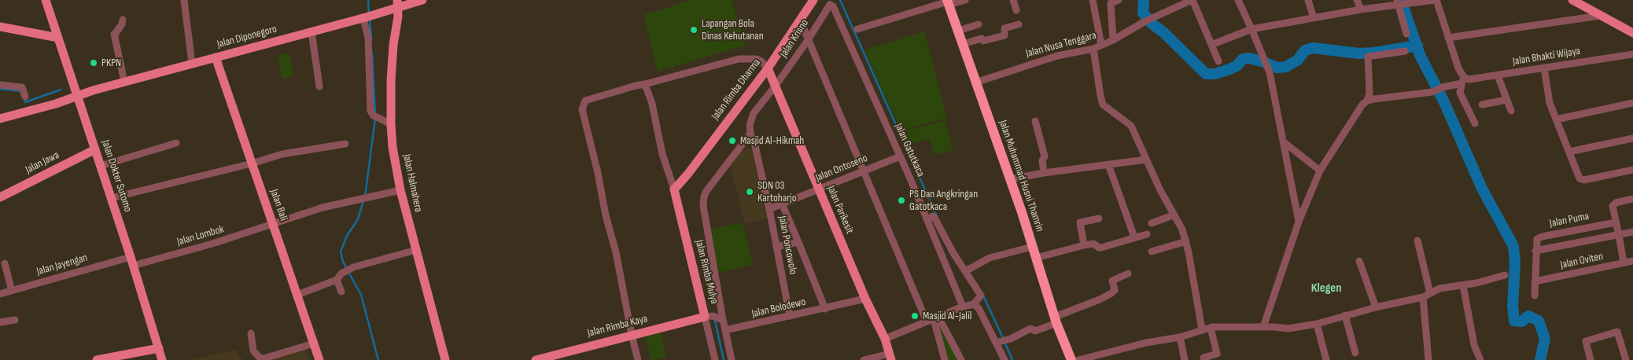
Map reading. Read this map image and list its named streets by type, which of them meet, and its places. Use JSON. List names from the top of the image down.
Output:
{
  "streets": {
    "highway": ["Jalan Muhammad Husni Thamrin"],
    "main road": [
      "Jalan Diponegoro",
      "Jalan Rimba Dharma",
      "Jalan Jawa",
      "Jalan Dokter Sutomo",
      "Jalan Halmahera",
      "Jalan Bali",
      "Jalan Parikesit",
      "Jalan Rimba Mulya",
      "Jalan Rimba Kaya"
    ],
    "street": [
      "Jalan Krisno",
      "Jalan Nusa Tenggara",
      "Jalan Bhakti Wijaya",
      "Jalan Gatutkaca",
      "Jalan Ontoseno",
      "Jalan Puma",
      "Jalan Lombok",
      "Jalan Poncowolo",
      "Jalan Oviten",
      "Jalan Jayengan",
      "Jalan Bolodewo"
    ]
  },
  "crossings": [
    ["Jalan Diponegoro", "Jalan Dokter Sutomo"],
    ["Jalan Diponegoro", "Jalan Halmahera"],
    ["Jalan Diponegoro", "Jalan Bali"],
    ["Jalan Krisno", "Jalan Gatutkaca"],
    ["Jalan Krisno", "Jalan Parikesit"],
    ["Jalan Krisno", "Jalan Poncowolo"],
    ["Jalan Nusa Tenggara", "Jalan Muhammad Husni Thamrin"],
    ["Jalan Rimba Dharma", "Jalan Parikesit"],
    ["Jalan Rimba Dharma", "Jalan Rimba Mulya"],
    ["Jalan Gatutkaca", "Jalan Ontoseno"],
    ["Jalan Jawa", "Jalan Dokter Sutomo"],
    ["Jalan Ontoseno", "Jalan Parikesit"],
    ["Jalan Ontoseno", "Jalan Poncowolo"],
    ["Jalan Dokter Sutomo", "Jalan Lombok"],
    ["Jalan Dokter Sutomo", "Jalan Jayengan"],
    ["Jalan Halmahera", "Jalan Lombok"],
    ["Jalan Bali", "Jalan Lombok"],
    ["Jalan Parikesit", "Jalan Bolodewo"],
    ["Jalan Puma", "Jalan Oviten"],
    ["Jalan Lombok", "Jalan Jayengan"],
    ["Jalan Poncowolo", "Jalan Bolodewo"],
    ["Jalan Rimba Mulya", "Jalan Rimba Kaya"]
  ],
  "districts": ["Klegen"],
  "places": [
    "Lapangan Bola Dinas Kehutanan",
    "PKPN",
    "Masjid Al-Hikmah",
    "SDN 03 Kartoharjo",
    "PS Dan Angkringan Gatotkaca",
    "Masjid Al-Jalil"
  ]
}
